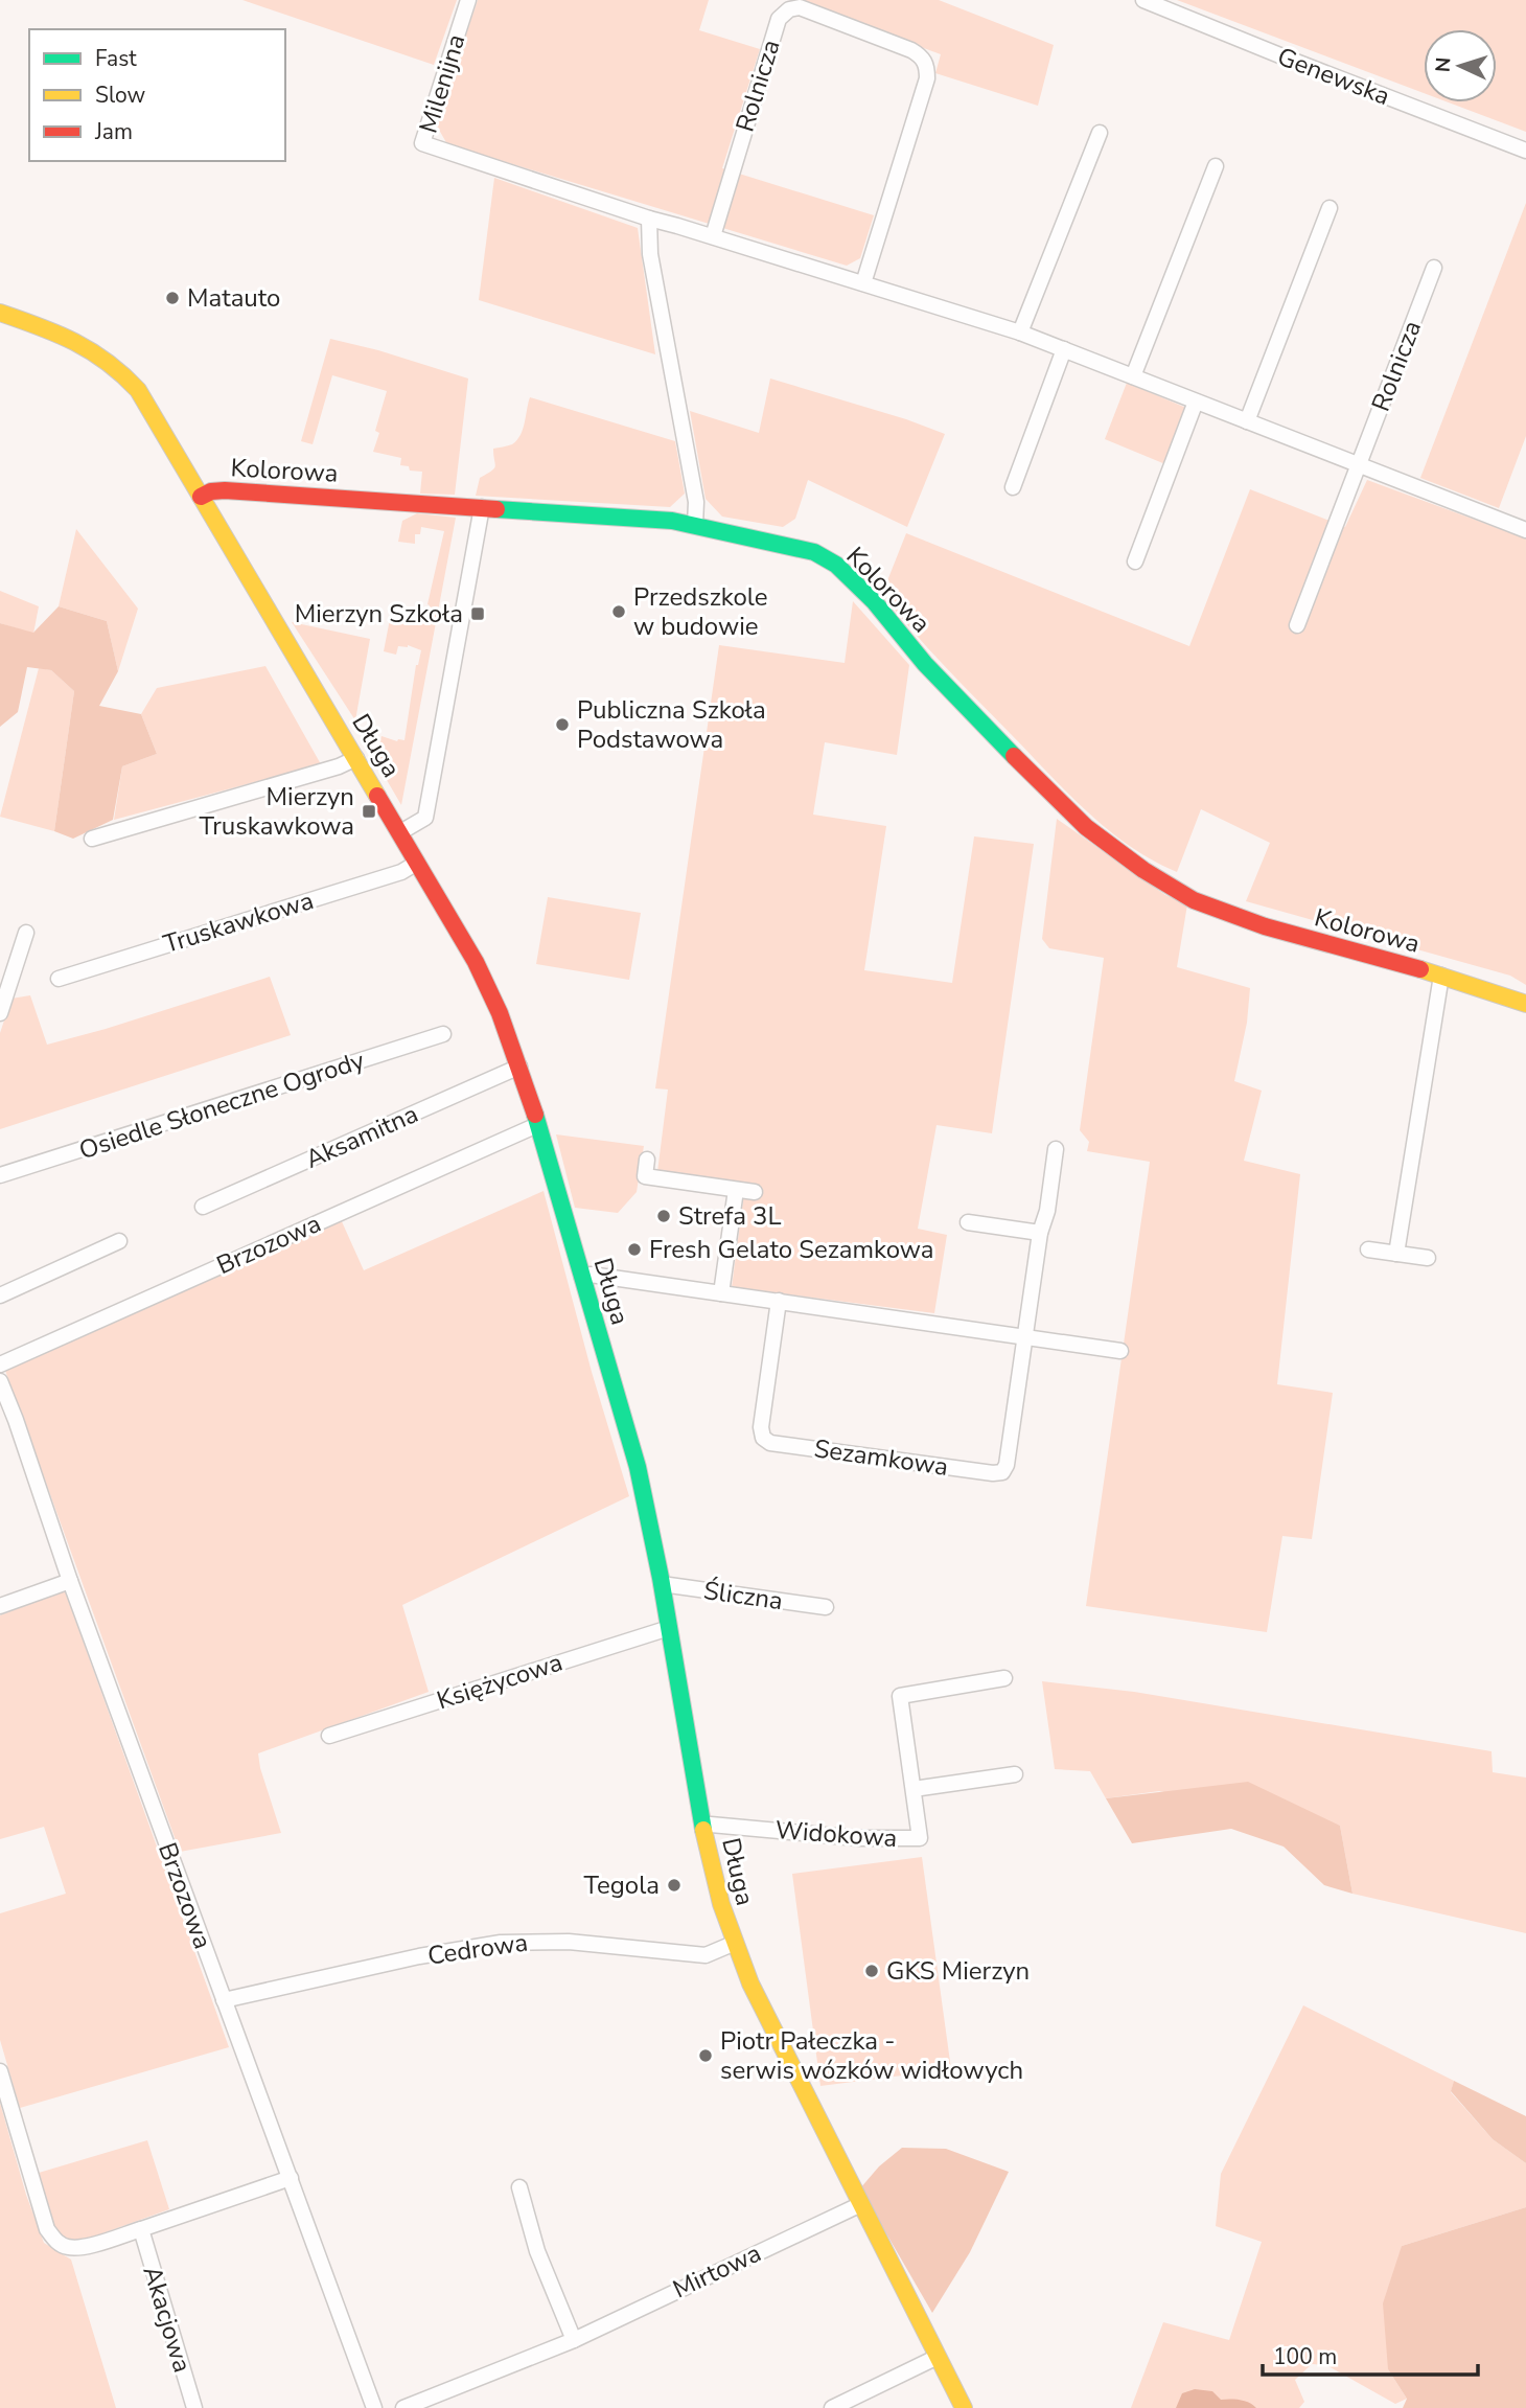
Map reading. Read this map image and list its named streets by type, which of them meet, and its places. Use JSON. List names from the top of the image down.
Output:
{
  "streets": {
    "street": [
      "Genewska",
      "Milenijna",
      "Rolnicza",
      "Kolorowa",
      "Długa",
      "Truskawkowa",
      "Osiedle Słoneczne Ogrody",
      "Aksamitna",
      "Brzozowa",
      "Sezamkowa",
      "Śliczna",
      "Księżycowa",
      "Widokowa",
      "Cedrowa",
      "Mirtowa",
      "Akacjowa"
    ]
  },
  "crossings": [
    ["Kolorowa", "Długa"],
    ["Długa", "Truskawkowa"],
    ["Długa", "Aksamitna"],
    ["Długa", "Brzozowa"],
    ["Długa", "Śliczna"],
    ["Długa", "Księżycowa"],
    ["Długa", "Widokowa"],
    ["Długa", "Cedrowa"],
    ["Długa", "Mirtowa"],
    ["Brzozowa", "Cedrowa"]
  ],
  "places": {
    "other": [
      "Matauto",
      "Przedszkole w budowie",
      "Publiczna Szkoła Podstawowa",
      "Strefa 3L",
      "Fresh Gelato Sezamkowa",
      "Tegola",
      "GKS Mierzyn",
      "Piotr Pałeczka - serwis wózków widłowych"
    ],
    "transit": ["Mierzyn Szkoła", "Mierzyn Truskawkowa"]
  },
  "legend": ["Fast", "Slow", "Jam"],
  "scale_bar": "100 m",
  "north": "left"
}
